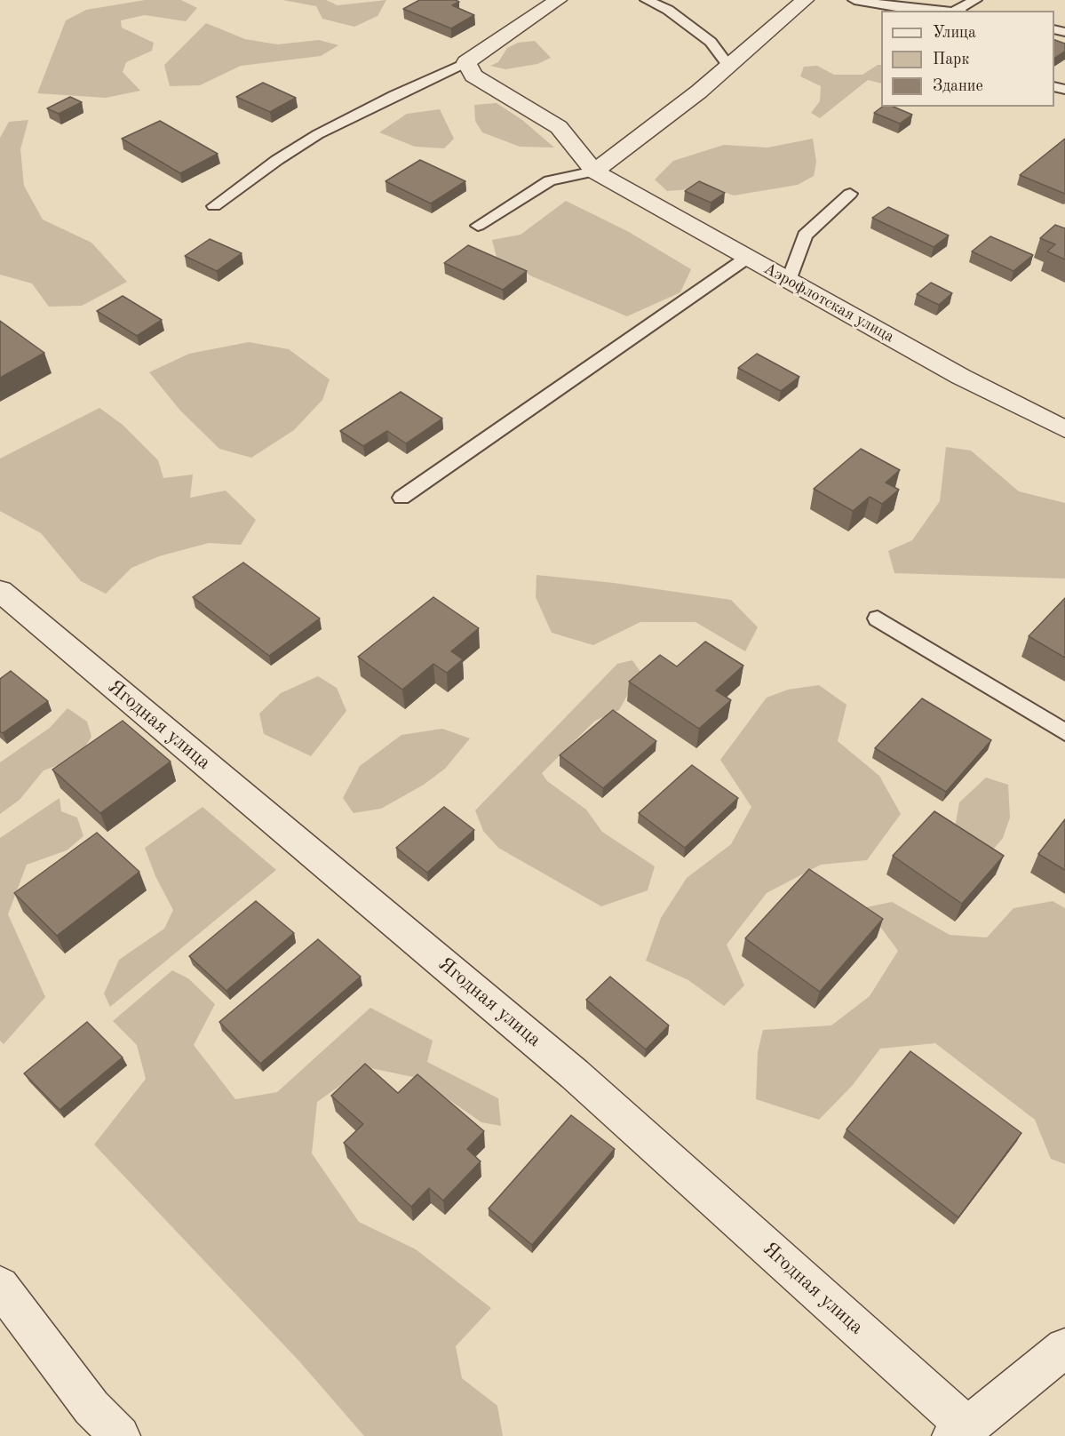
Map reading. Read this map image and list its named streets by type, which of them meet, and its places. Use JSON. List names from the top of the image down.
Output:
{
  "streets": {
    "street": ["Аэрофлотская улица", "Ягодная улица"]
  },
  "legend": ["Улица", "Парк", "Здание"]
}
